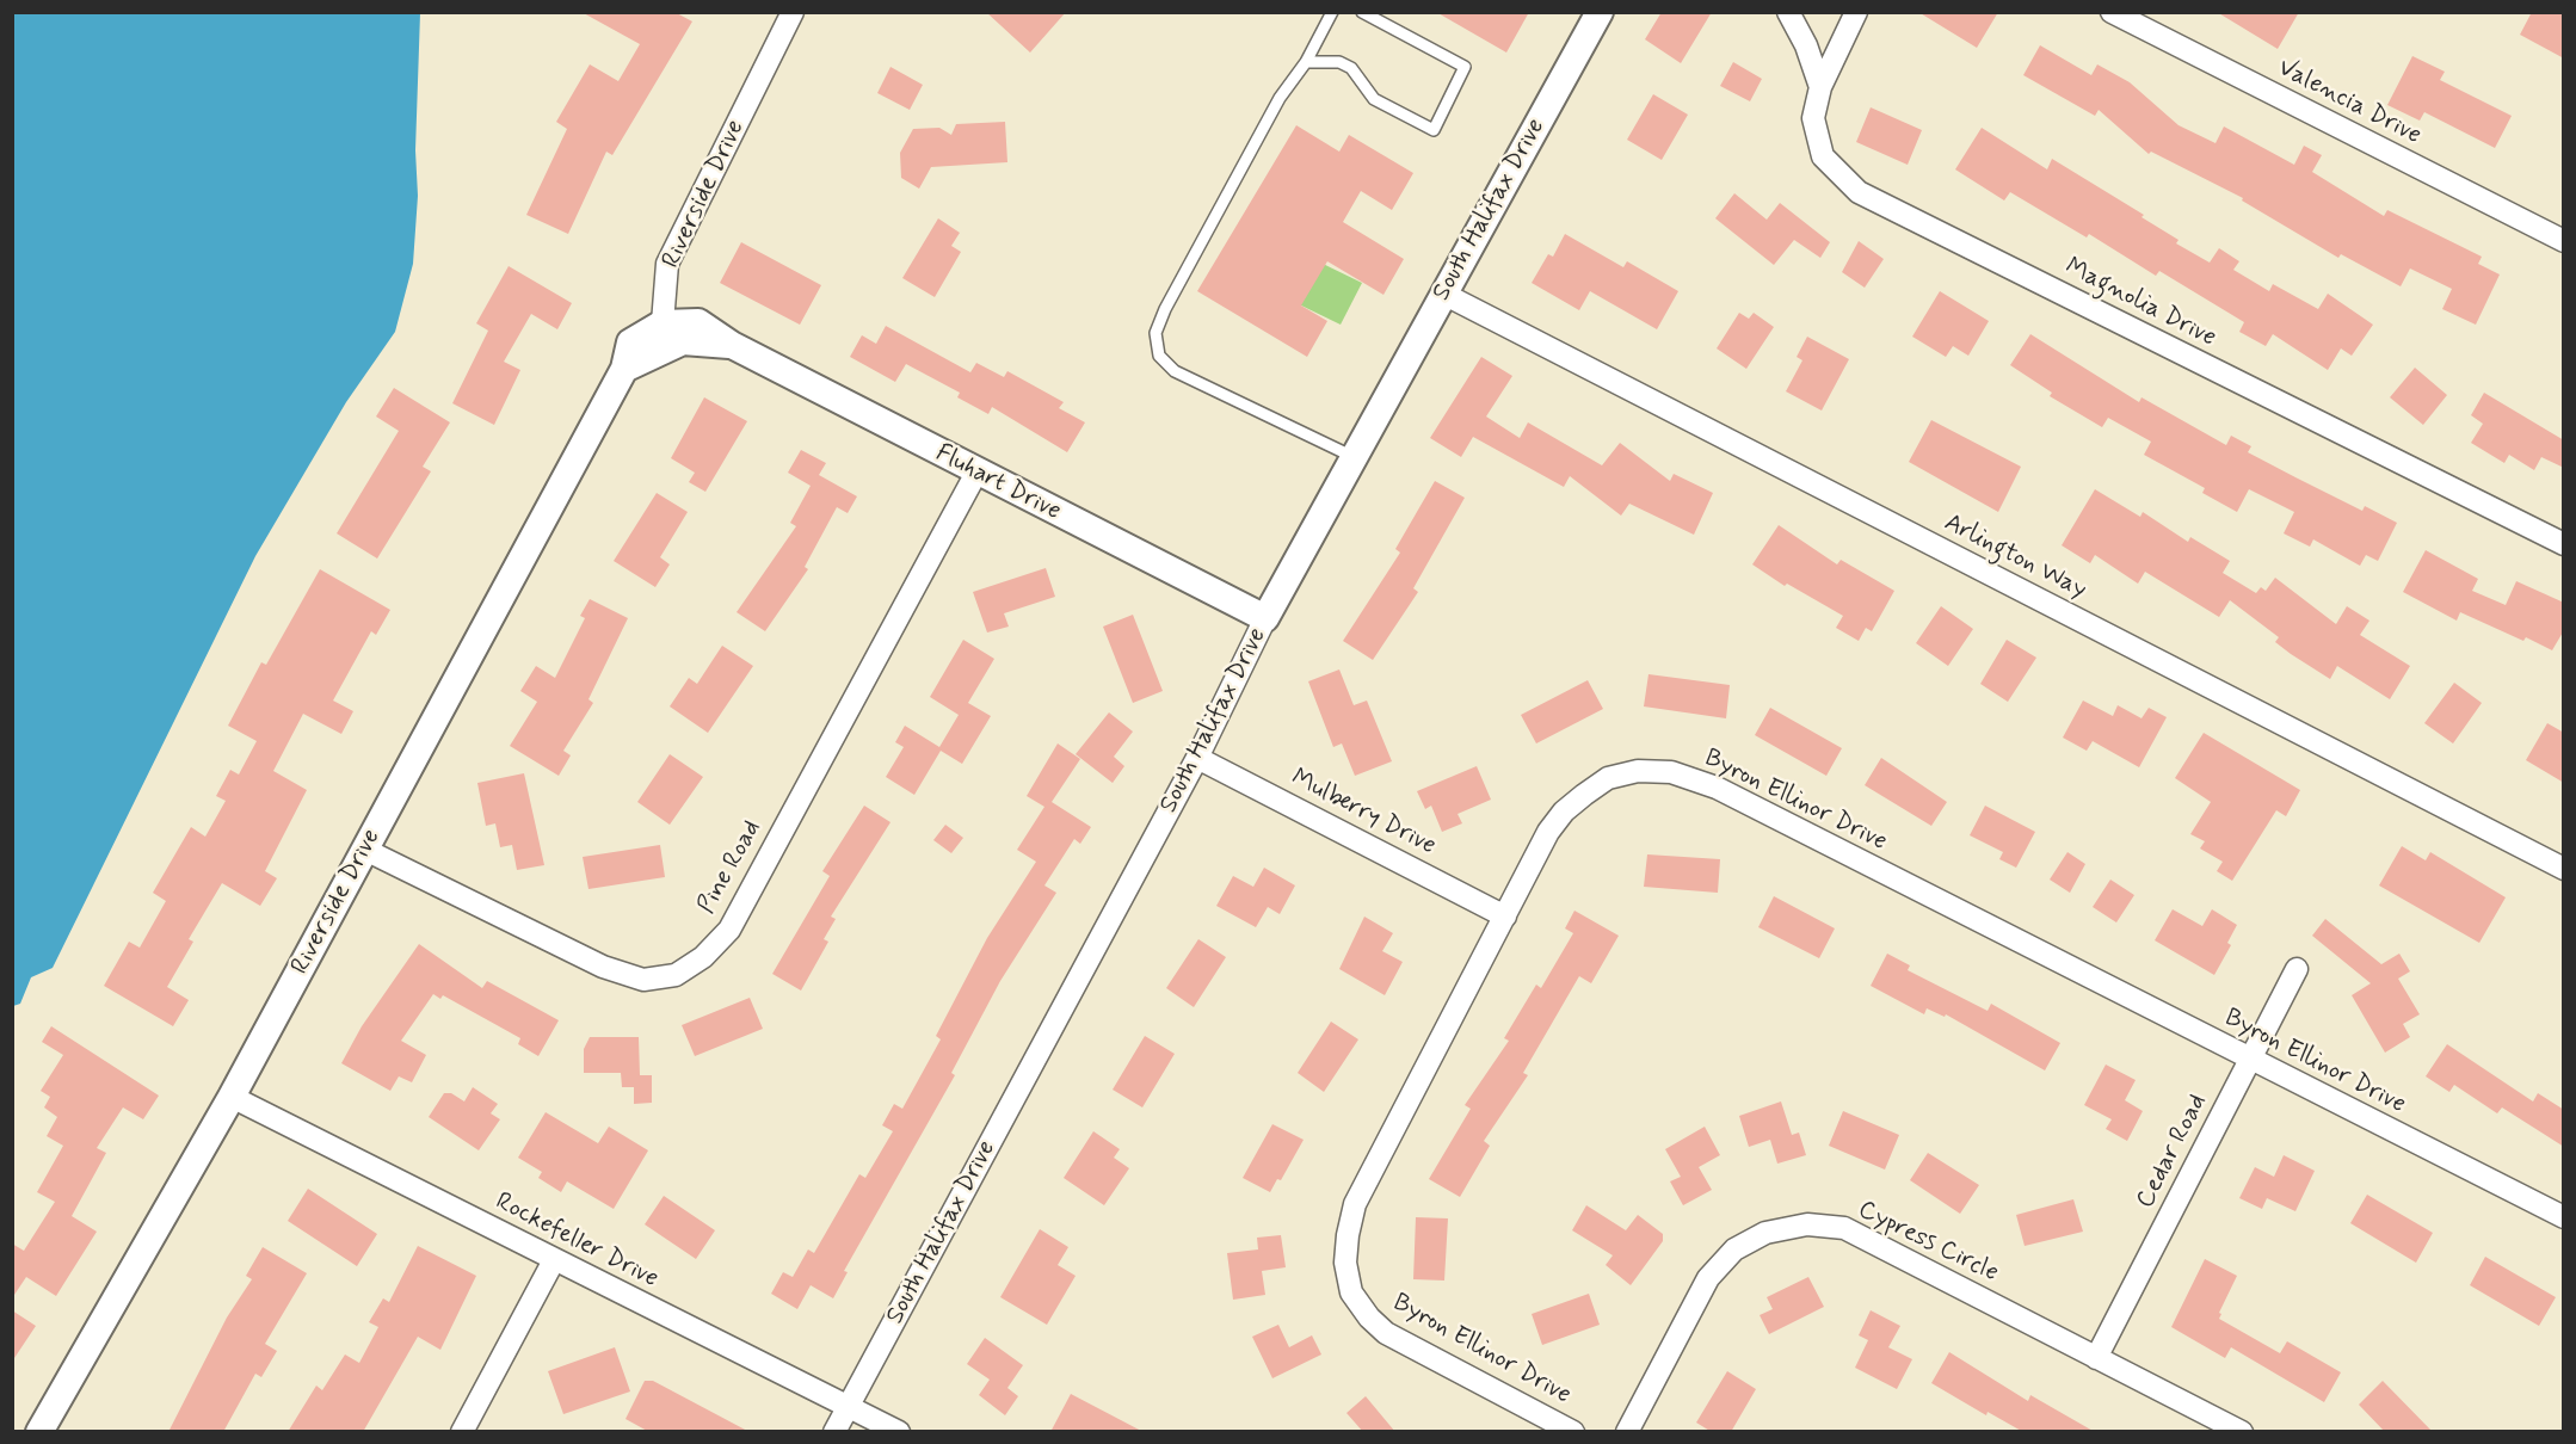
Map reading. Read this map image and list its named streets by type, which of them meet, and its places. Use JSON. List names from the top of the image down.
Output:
{
  "streets": {
    "street": [
      "Valencia Drive",
      "Riverside Drive",
      "South Halifax Drive",
      "Magnolia Drive",
      "Fluhart Drive",
      "Arlington Way",
      "Byron Ellinor Drive",
      "Mulberry Drive",
      "Pine Road",
      "Cedar Road",
      "Rockefeller Drive",
      "Cypress Circle"
    ]
  },
  "crossings": [
    ["Riverside Drive", "Fluhart Drive"],
    ["Riverside Drive", "Pine Road"],
    ["Riverside Drive", "Rockefeller Drive"],
    ["South Halifax Drive", "Fluhart Drive"],
    ["South Halifax Drive", "Arlington Way"],
    ["South Halifax Drive", "Mulberry Drive"],
    ["South Halifax Drive", "Rockefeller Drive"],
    ["Fluhart Drive", "Pine Road"],
    ["Byron Ellinor Drive", "Mulberry Drive"],
    ["Byron Ellinor Drive", "Cedar Road"],
    ["Cedar Road", "Cypress Circle"]
  ]
}
